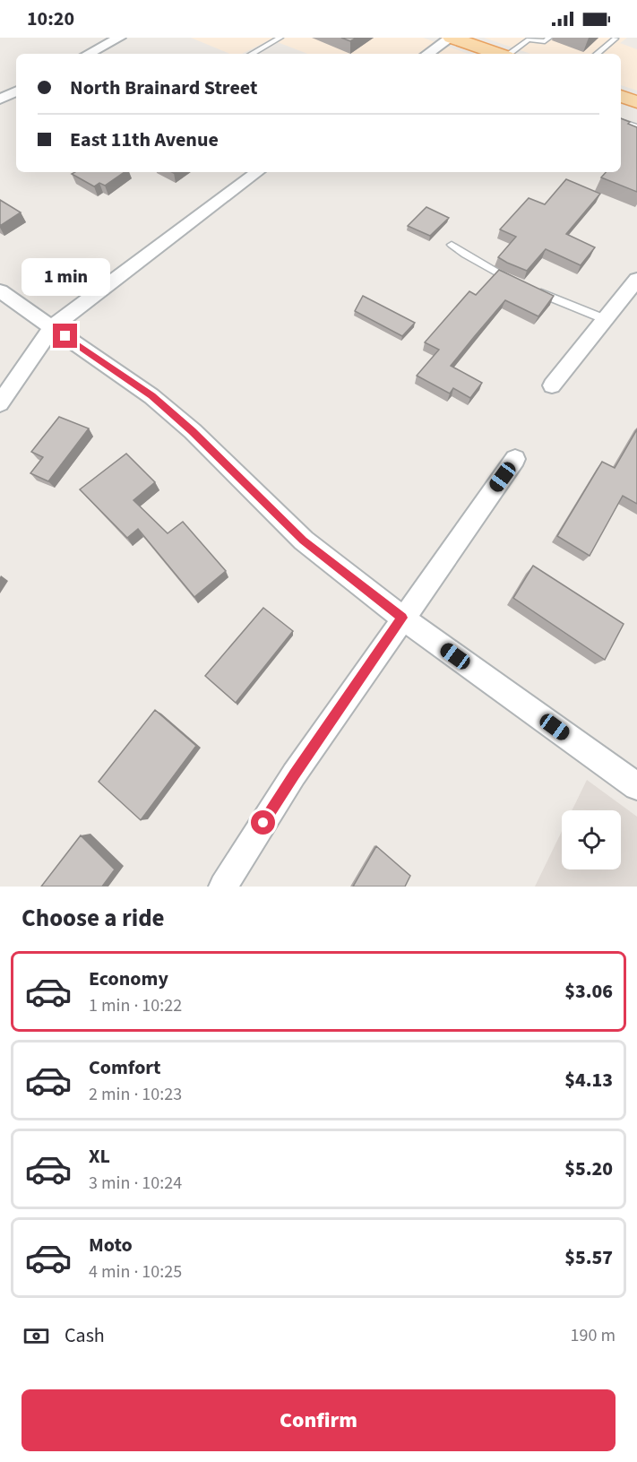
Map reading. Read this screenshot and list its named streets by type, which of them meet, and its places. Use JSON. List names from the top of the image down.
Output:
{
  "page": {
    "status": "10:20",
    "banner": ["North Brainard Street", "East 11th Avenue"],
    "bubble": "1 min",
    "heading": "Choose a ride",
    "list": [
      {
        "name": "Economy",
        "note": "1 min · 10:22",
        "value": "$3.06"
      },
      {
        "name": "Comfort",
        "note": "2 min · 10:23",
        "value": "$4.13"
      },
      {
        "name": "XL",
        "note": "3 min · 10:24",
        "value": "$5.20"
      },
      {
        "name": "Moto",
        "note": "4 min · 10:25",
        "value": "$5.57"
      }
    ],
    "pay": ["Cash", "190 m"],
    "buttons": "Confirm"
  }
}
